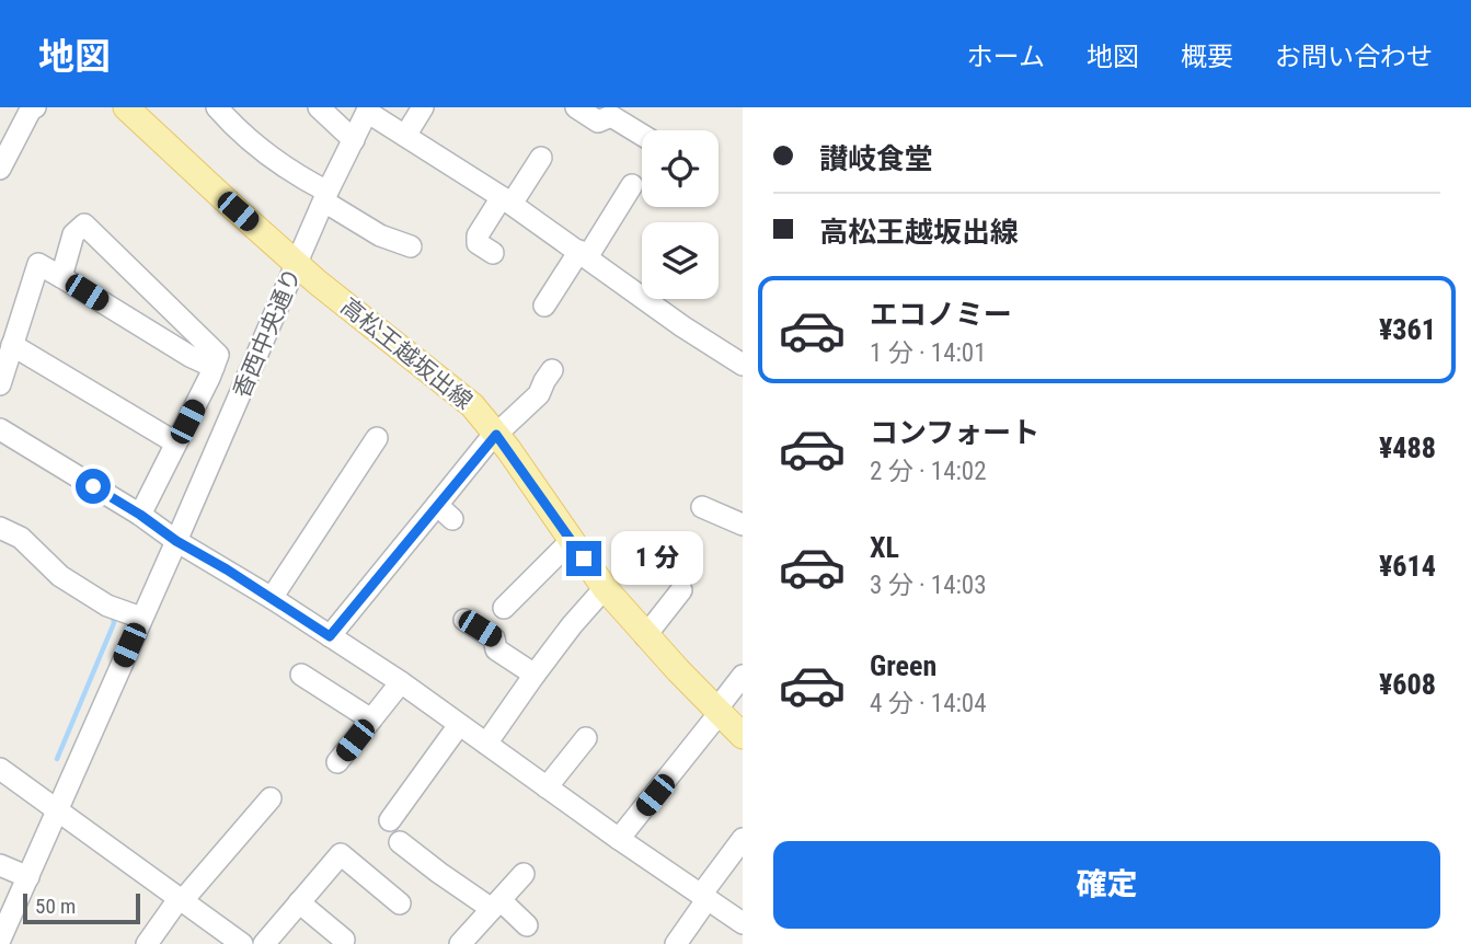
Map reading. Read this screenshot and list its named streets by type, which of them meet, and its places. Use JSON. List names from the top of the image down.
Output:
{
  "streets": {
    "main road": ["高松王越坂出線"],
    "street": ["香西中央通り"]
  },
  "crossings": [
    ["香西中央通り", "高松王越坂出線"]
  ],
  "scale_bar": "50 m",
  "page": {
    "header": "地図",
    "nav": [
      "ホーム",
      "地図",
      "概要",
      "お問い合わせ"
    ],
    "banner": ["讃岐食堂", "高松王越坂出線"],
    "list": [
      {
        "name": "エコノミー",
        "note": "1 分 · 14:01",
        "value": "¥361"
      },
      {
        "name": "コンフォート",
        "note": "2 分 · 14:02",
        "value": "¥488"
      },
      {
        "name": "XL",
        "note": "3 分 · 14:03",
        "value": "¥614"
      },
      {
        "name": "Green",
        "note": "4 分 · 14:04",
        "value": "¥608"
      }
    ],
    "bubble": "1 分",
    "buttons": "確定",
    "scale": "50 m"
  }
}
